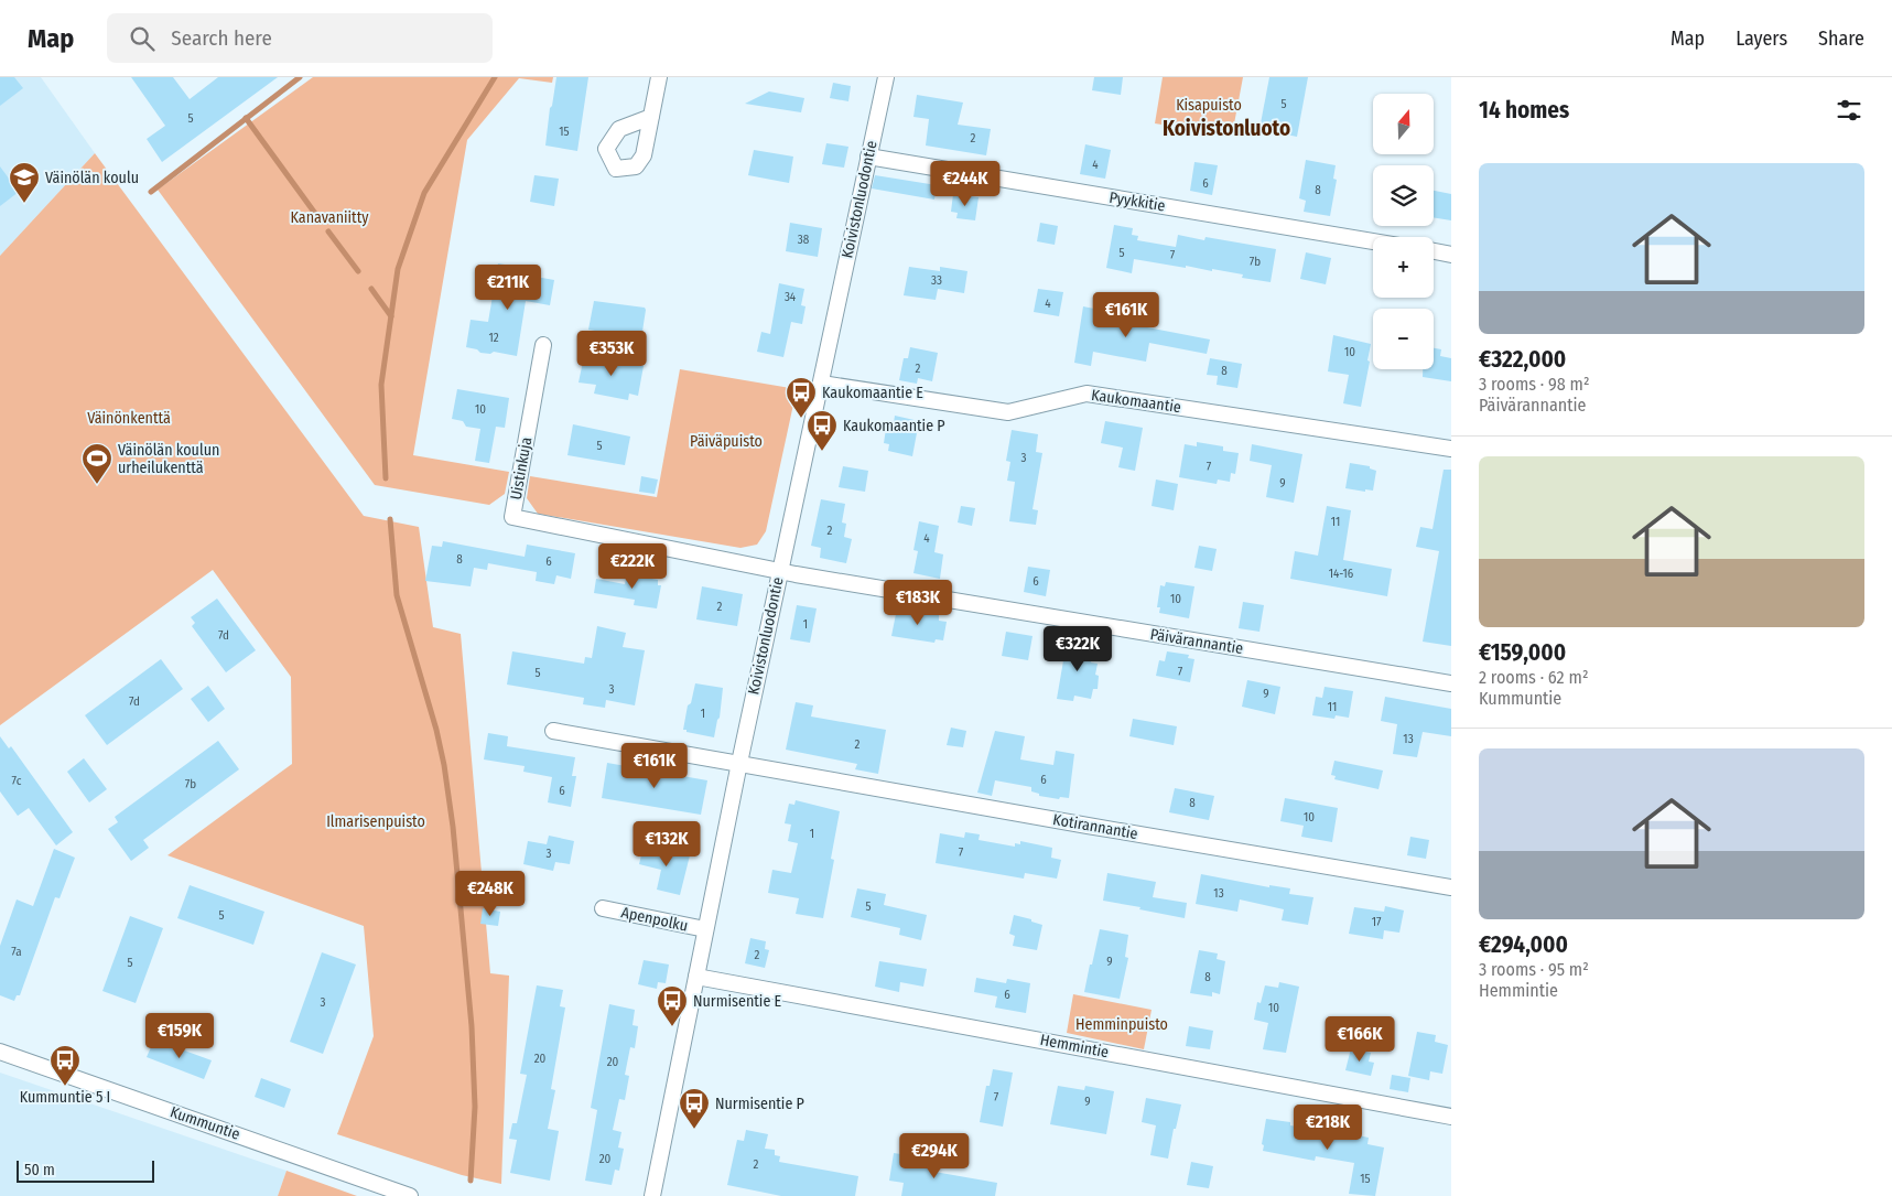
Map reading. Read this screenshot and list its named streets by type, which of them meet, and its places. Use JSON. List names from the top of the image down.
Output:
{
  "streets": {
    "street": [
      "Koivistonluodontie",
      "Pyykkitie",
      "Kaukomaantie",
      "Uistinkuja",
      "Päivärannantie",
      "Kotirannantie",
      "Apenpolku",
      "Hemmintie",
      "Kummuntie"
    ]
  },
  "crossings": [
    ["Koivistonluodontie", "Pyykkitie"],
    ["Koivistonluodontie", "Kaukomaantie"],
    ["Koivistonluodontie", "Uistinkuja"],
    ["Koivistonluodontie", "Päivärannantie"],
    ["Koivistonluodontie", "Kotirannantie"],
    ["Koivistonluodontie", "Apenpolku"],
    ["Koivistonluodontie", "Hemmintie"],
    ["Uistinkuja", "Päivärannantie"]
  ],
  "districts": ["Koivistonluoto"],
  "parks": [
    "Kisapuisto",
    "Kanavaniitty",
    "Väinönkenttä",
    "Päiväpuisto",
    "Ilmarisenpuisto",
    "Hemminpuisto"
  ],
  "places": {
    "school or university": ["Väinölän koulu"],
    "bus stop": [
      "Kaukomaantie E",
      "Kaukomaantie P",
      "Nurmisentie E",
      "Kummuntie 5 I",
      "Nurmisentie P"
    ],
    "sports": ["Väinölän koulun urheilukenttä"]
  },
  "house_numbers": [
    "5",
    "5",
    "15",
    "2",
    "4",
    "6",
    "8",
    "38",
    "5",
    "7",
    "7b",
    "33",
    "34",
    "4",
    "12",
    "10",
    "2",
    "8",
    "10",
    "5",
    "3",
    "7",
    "9",
    "11",
    "2",
    "4",
    "8",
    "6",
    "14-16",
    "6",
    "10",
    "2",
    "1",
    "7d",
    "7",
    "5",
    "3",
    "9",
    "7d",
    "11",
    "1",
    "13",
    "2",
    "6",
    "7c",
    "7b",
    "6",
    "8",
    "10",
    "1",
    "7",
    "3",
    "13",
    "5",
    "5",
    "17",
    "7a",
    "2",
    "9",
    "5",
    "8",
    "6",
    "3",
    "10",
    "20",
    "20",
    "7",
    "9",
    "20",
    "2",
    "15"
  ],
  "scale_bar": "50 m",
  "north": "top",
  "page": {
    "header": "Map",
    "search": "Search here",
    "nav": ["Map", "Layers", "Share"],
    "heading": "14 homes",
    "map_buttons": ["+", "−"],
    "list": [
      {
        "name": "€322,000",
        "note": "3 rooms · 98 m² · Päivärannantie"
      },
      {
        "name": "€159,000",
        "note": "2 rooms · 62 m² · Kummuntie"
      },
      {
        "name": "€294,000",
        "note": "3 rooms · 95 m² · Hemmintie"
      }
    ],
    "price": [
      "€244K",
      "€211K",
      "€161K",
      "€353K",
      "€222K",
      "€183K",
      "€322K",
      "€161K",
      "€132K",
      "€248K",
      "€159K",
      "€166K",
      "€218K",
      "€294K"
    ],
    "scale": "50 m"
  }
}
